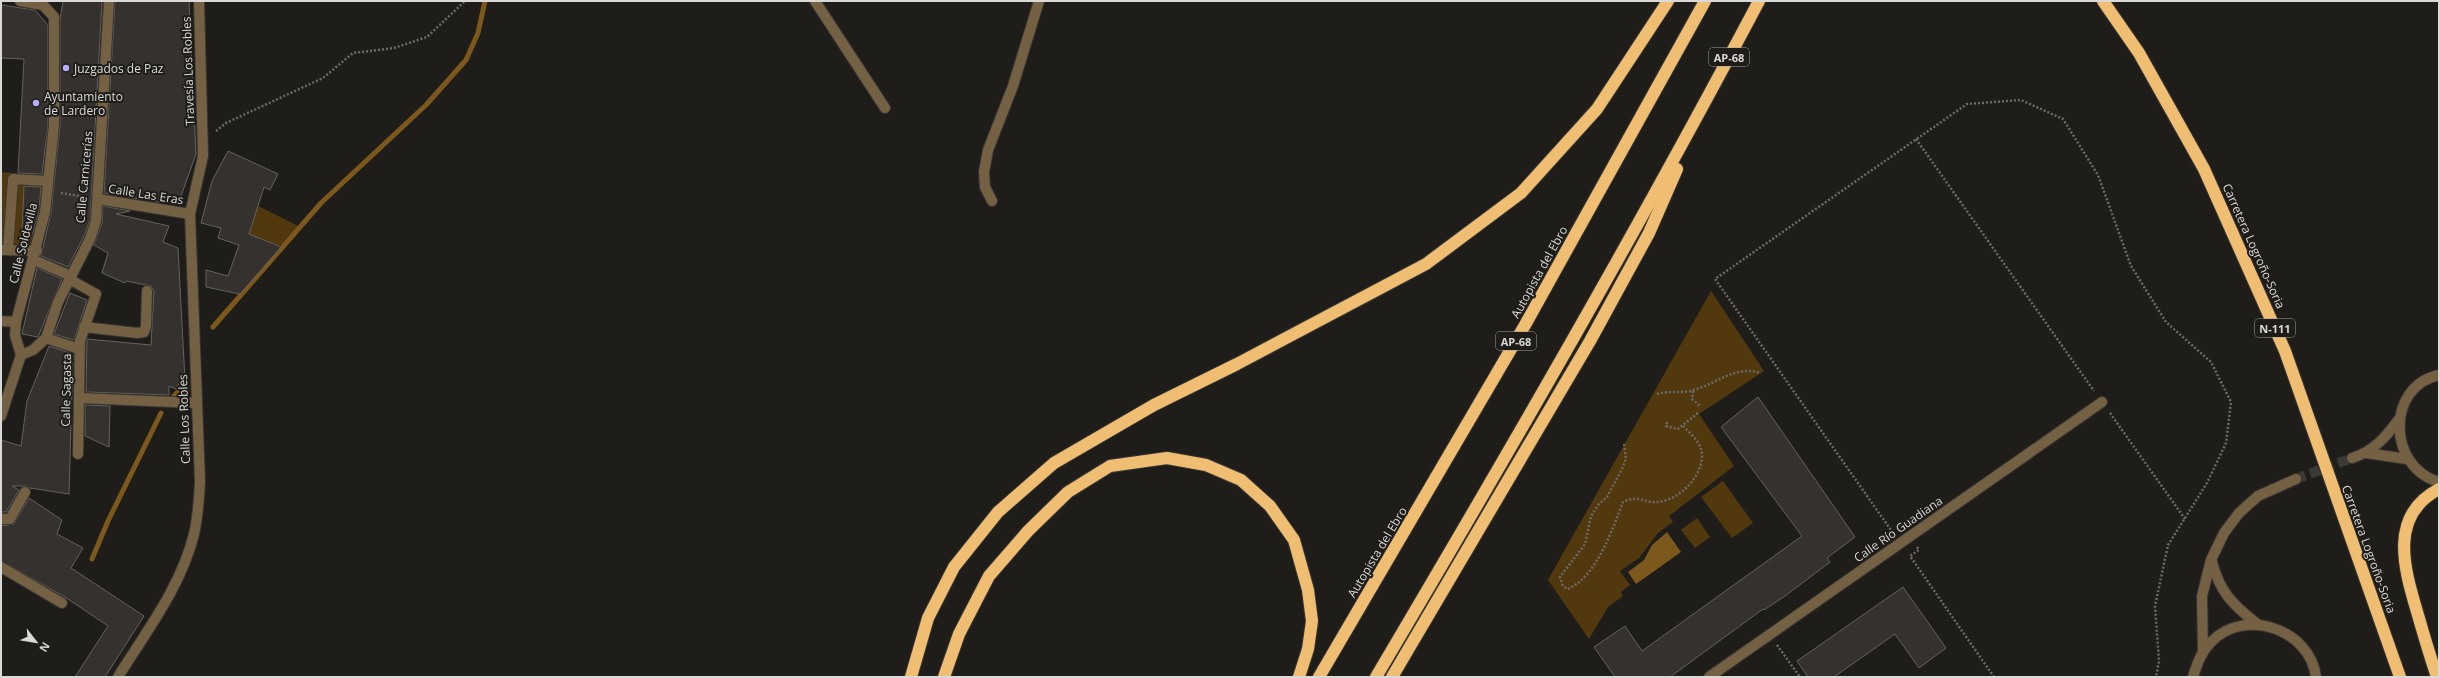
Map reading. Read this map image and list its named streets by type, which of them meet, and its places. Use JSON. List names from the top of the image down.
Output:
{
  "streets": {
    "highway": [
      "AP-68",
      "Carretera Logroño-Soria",
      "Autopista del Ebro",
      "N-111"
    ],
    "street": [
      "Travesía Los Robles",
      "Calle Carnicerías",
      "Calle Las Eras",
      "Calle Soldevilla",
      "Calle Sagasta",
      "Calle Los Robles",
      "Calle Río Guadiana"
    ]
  },
  "crossings": [
    ["Travesía Los Robles", "Calle Los Robles"],
    ["Calle Carnicerías", "Calle Las Eras"],
    ["Calle Carnicerías", "Calle Sagasta"],
    ["Calle Las Eras", "Calle Los Robles"]
  ],
  "places": ["Juzgados de Paz", "Ayuntamiento de Lardero"],
  "north": "bottom right"
}
